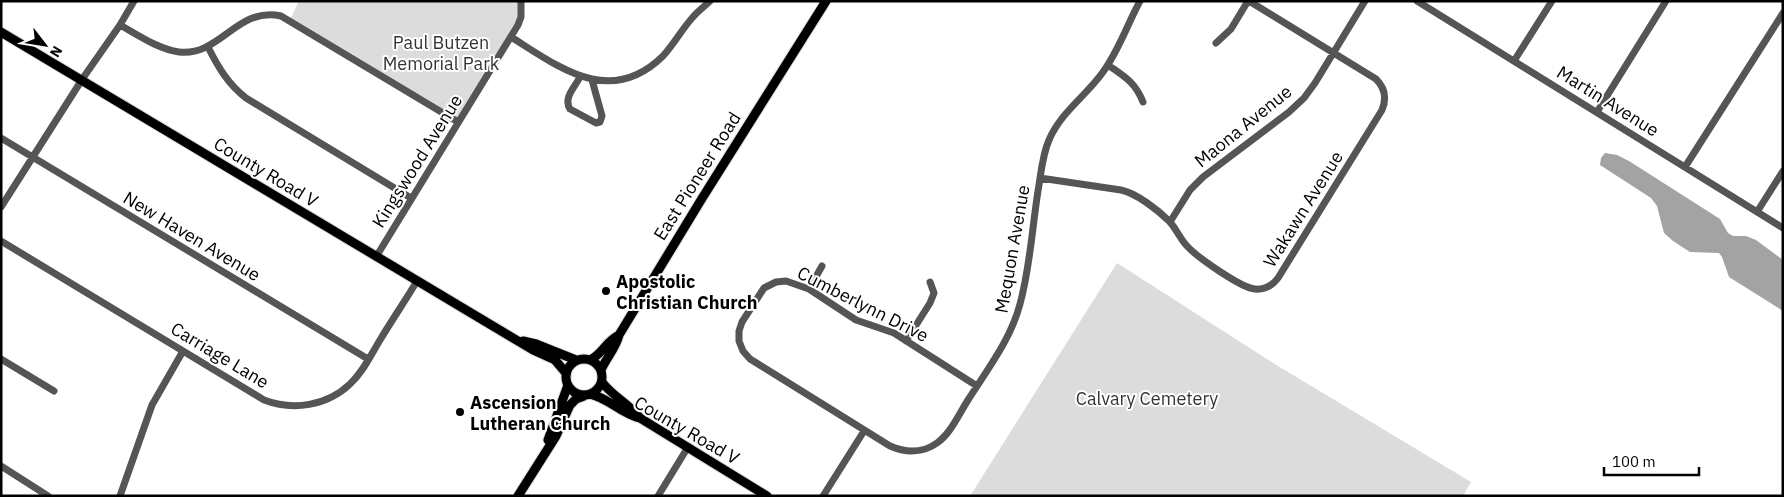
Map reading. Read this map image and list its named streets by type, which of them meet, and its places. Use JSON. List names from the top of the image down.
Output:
{
  "streets": {
    "main road": ["County Road V", "East Pioneer Road"],
    "street": [
      "Martin Avenue",
      "Maona Avenue",
      "Kingswood Avenue",
      "Wakawn Avenue",
      "New Haven Avenue",
      "Mequon Avenue",
      "Cumberlynn Drive",
      "Carriage Lane"
    ]
  },
  "crossings": [
    ["Maona Avenue", "Wakawn Avenue"],
    ["Kingswood Avenue", "County Road V"],
    ["County Road V", "East Pioneer Road"],
    ["County Road V", "Carriage Lane"],
    ["Wakawn Avenue", "Mequon Avenue"],
    ["New Haven Avenue", "Carriage Lane"],
    ["Mequon Avenue", "Cumberlynn Drive"]
  ],
  "parks": ["Paul Butzen Memorial Park", "Calvary Cemetery"],
  "places": ["Apostolic Christian Church", "Ascension Lutheran Church"],
  "scale_bar": "100 m",
  "north": "bottom right"
}
